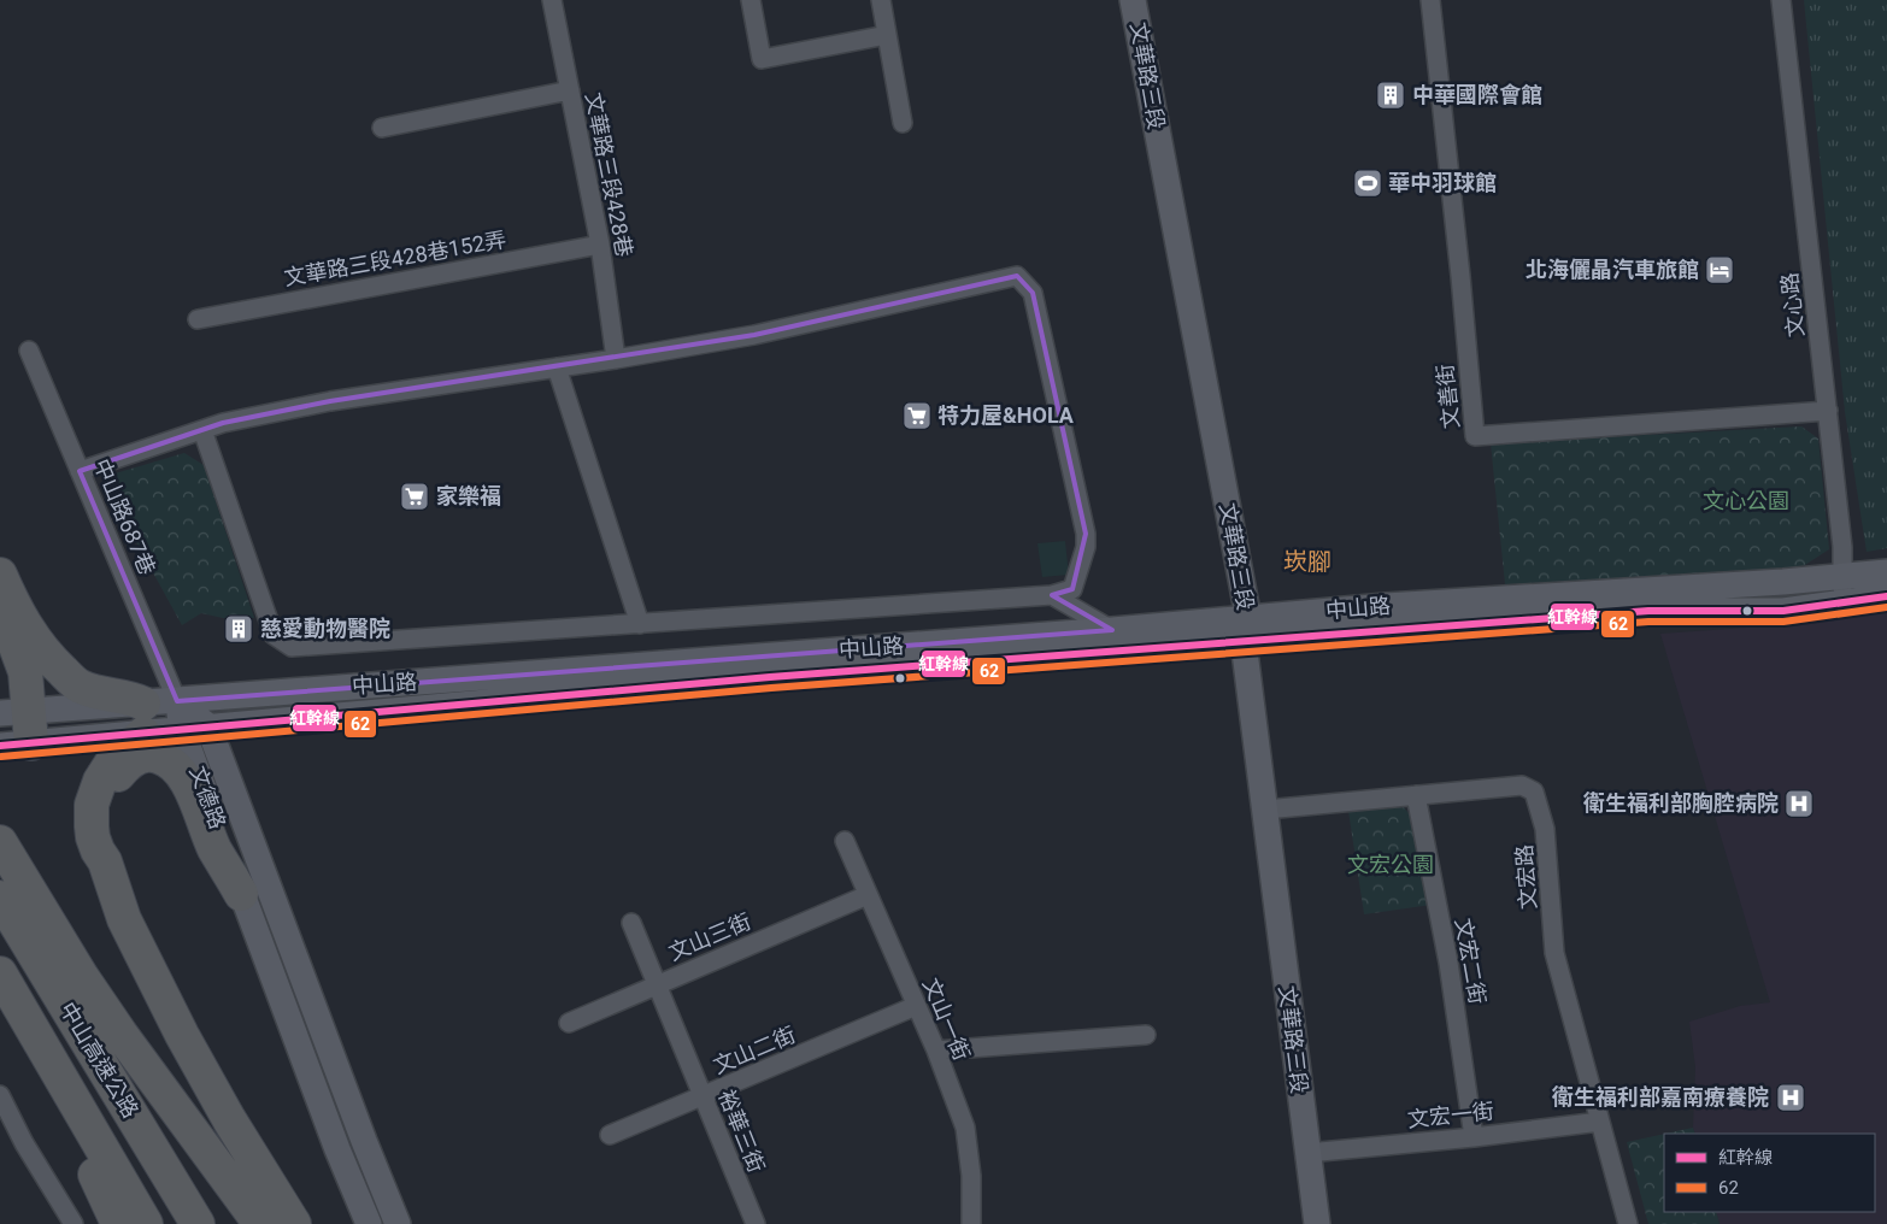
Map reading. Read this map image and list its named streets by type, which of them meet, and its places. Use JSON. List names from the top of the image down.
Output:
{
  "streets": {
    "highway": ["中山高速公路"],
    "main road": ["文華路三段", "中山路", "文德路"],
    "street": [
      "文華路三段428巷",
      "文華路三段428巷152弄",
      "文心路",
      "文善街",
      "中山路687巷",
      "文宏路",
      "文山三街",
      "文宏二街",
      "文山一街",
      "文山二街",
      "文宏一街",
      "裕華三街"
    ]
  },
  "crossings": [
    ["文華路三段", "中山路"],
    ["文華路三段", "文宏路"],
    ["文華路三段", "文宏一街"],
    ["文華路三段428巷", "文華路三段428巷152弄"],
    ["文心路", "文善街"],
    ["文心路", "中山路"],
    ["中山路687巷", "中山路"],
    ["中山路687巷", "文德路"],
    ["中山路", "文德路"],
    ["文宏路", "文宏二街"],
    ["文宏路", "文宏一街"],
    ["文山三街", "文山一街"],
    ["文山三街", "裕華三街"],
    ["文宏二街", "文宏一街"],
    ["文山一街", "文山二街"],
    ["文山二街", "裕華三街"]
  ],
  "districts": ["崁腳"],
  "parks": ["文心公園", "文宏公園"],
  "places": {
    "building": ["中華國際會館", "慈愛動物醫院"],
    "sports": ["華中羽球館"],
    "hotel": ["北海儷晶汽車旅館"],
    "supermarket": ["特力屋&HOLA", "家樂福"],
    "hospital": ["衛生福利部胸腔病院", "衛生福利部嘉南療養院"]
  },
  "lines": ["transit line 紅幹線", "transit line 62"],
  "legend": ["紅幹線", "62"]
}
